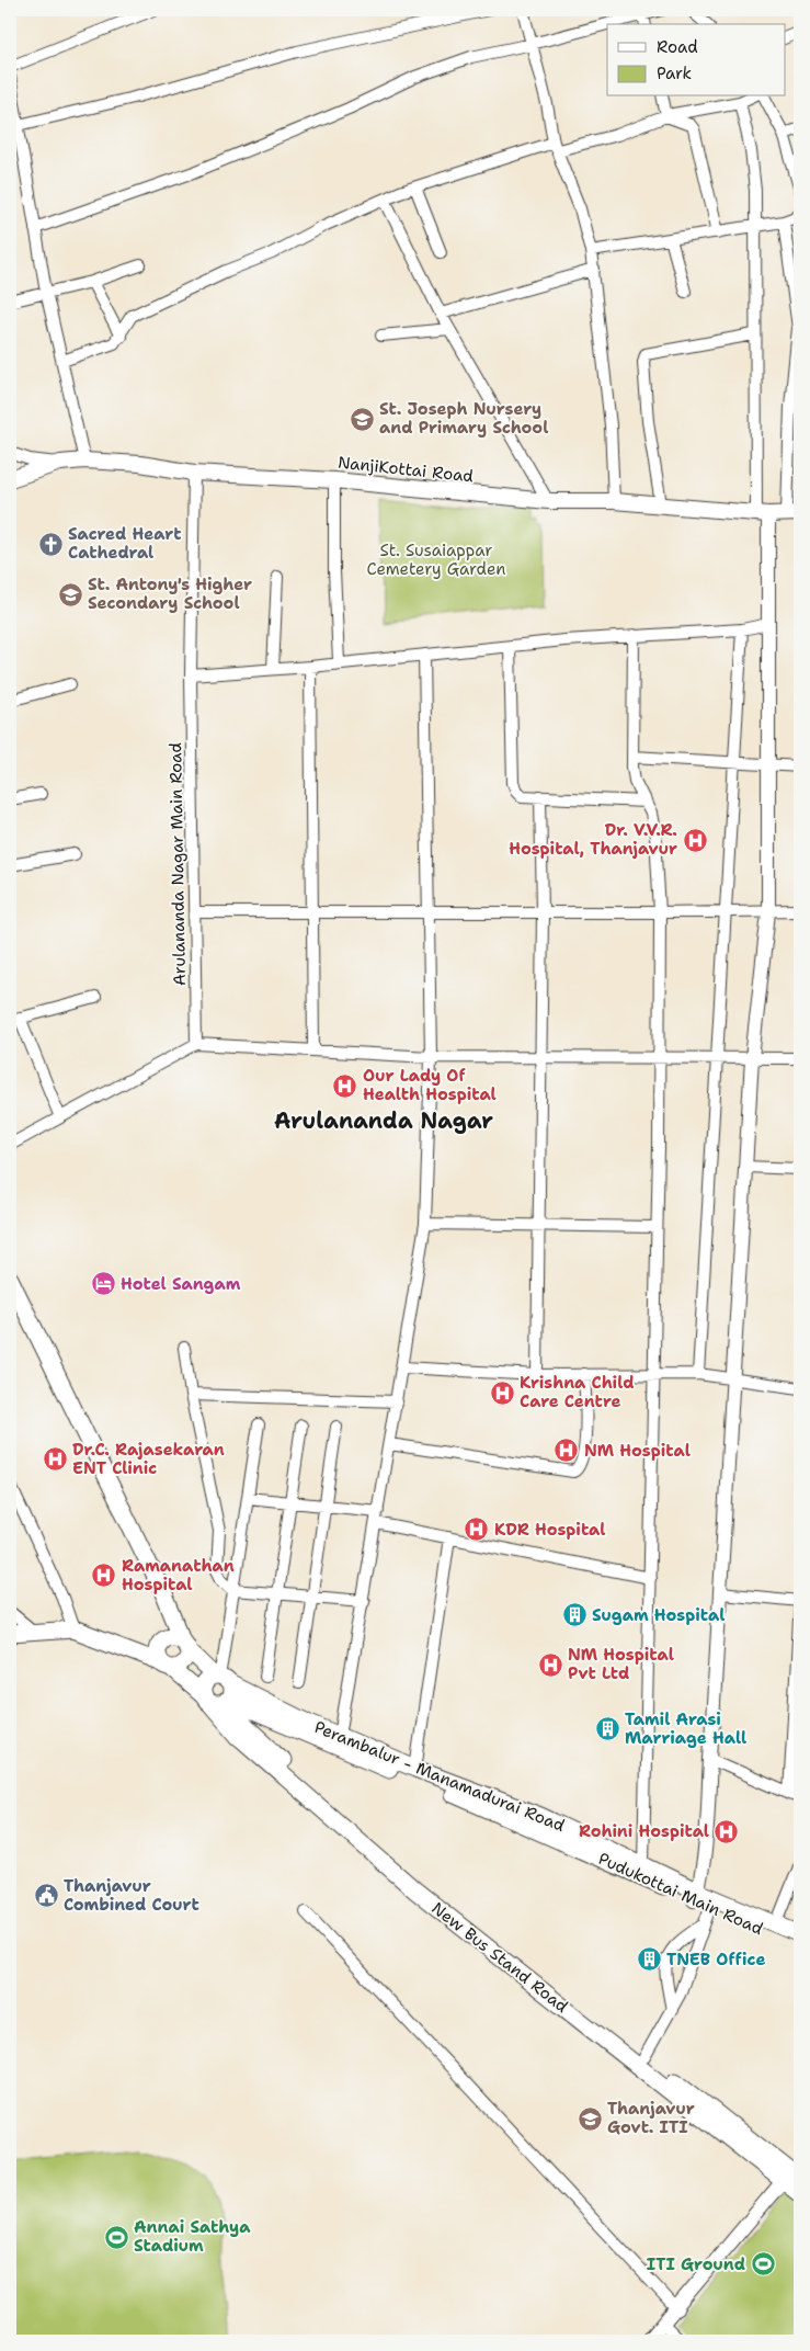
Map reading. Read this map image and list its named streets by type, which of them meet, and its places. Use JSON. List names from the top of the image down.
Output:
{
  "streets": {
    "main road": [
      "NanjiKottai Road",
      "Perambalur - Manamadurai Road",
      "Pudukottai Main Road",
      "New Bus Stand Road"
    ],
    "street": ["Arulananda Nagar Main Road"]
  },
  "crossings": [
    ["NanjiKottai Road", "Arulananda Nagar Main Road"],
    ["Perambalur - Manamadurai Road", "Pudukottai Main Road"],
    ["Perambalur - Manamadurai Road", "New Bus Stand Road"],
    ["Pudukottai Main Road", "New Bus Stand Road"]
  ],
  "districts": ["Arulananda Nagar"],
  "parks": ["St. Susaiappar Cemetery Garden"],
  "places": {
    "school or university": ["St. Joseph Nursery and Primary School", "St. Antony's Higher Secondary School", "Thanjavur Govt. ITI"],
    "church": ["Sacred Heart Cathedral"],
    "hospital": [
      "Dr. V.V.R. Hospital, Thanjavur",
      "Our Lady Of Health Hospital",
      "Krishna Child Care Centre",
      "NM Hospital",
      "Dr.C. Rajasekaran ENT Clinic",
      "KDR Hospital",
      "Ramanathan Hospital",
      "NM Hospital Pvt Ltd",
      "Rohini Hospital"
    ],
    "hotel": ["Hotel Sangam"],
    "building": ["Sugam Hospital", "Tamil Arasi Marriage Hall", "TNEB Office"],
    "public building": ["Thanjavur Combined Court"],
    "sports": ["Annai Sathya Stadium", "ITI Ground"]
  },
  "legend": ["Road", "Park"]
}
